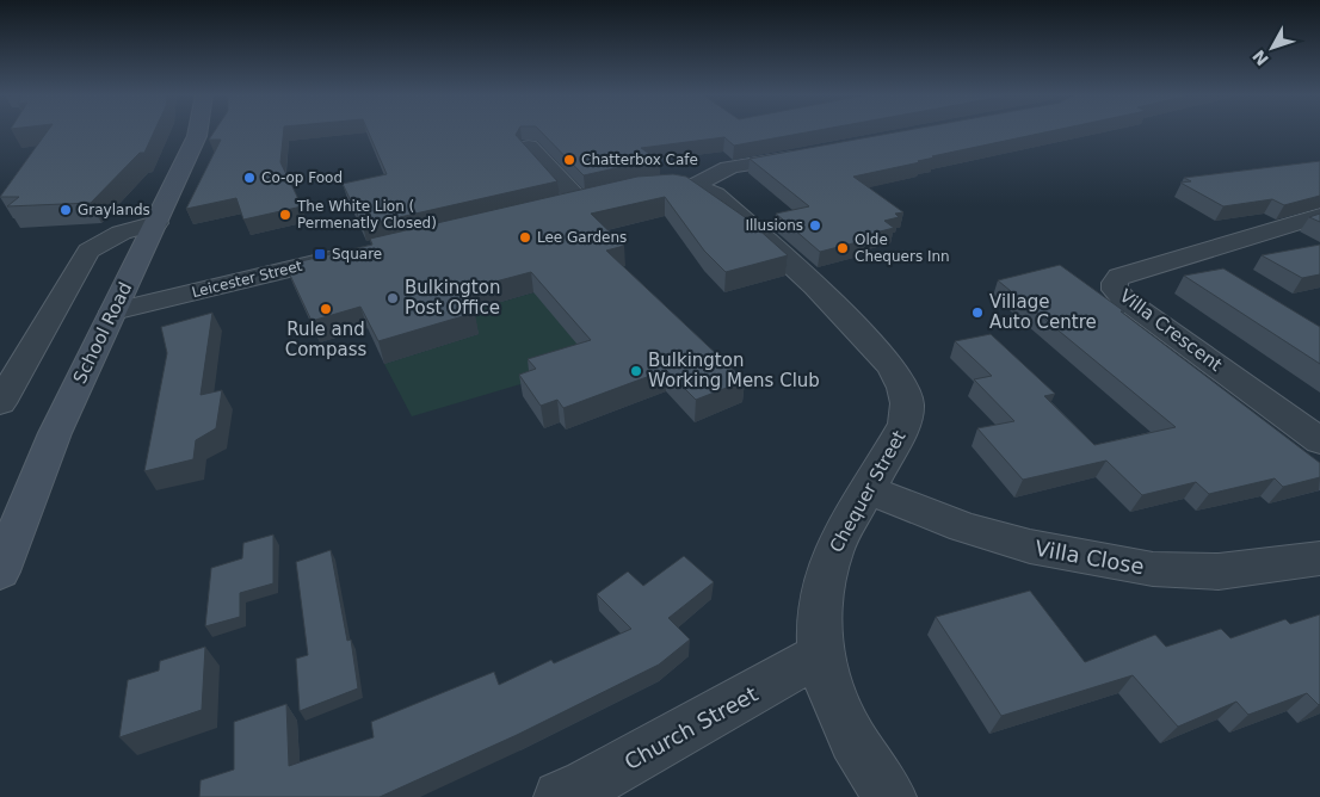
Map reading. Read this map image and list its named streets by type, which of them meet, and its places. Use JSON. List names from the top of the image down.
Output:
{
  "streets": {
    "main road": ["School Road"],
    "street": [
      "Leicester Street",
      "Villa Crescent",
      "Chequer Street",
      "Villa Close",
      "Church Street"
    ]
  },
  "crossings": [
    ["Leicester Street", "School Road"],
    ["Chequer Street", "Villa Close"],
    ["Chequer Street", "Church Street"]
  ],
  "places": {
    "other": [
      "Chatterbox Cafe",
      "Co-op Food",
      "Graylands",
      "The White Lion ( Permenatly Closed)",
      "Illusions",
      "Lee Gardens",
      "Olde Chequers Inn",
      "Bulkington Post Office",
      "Rule and Compass",
      "Village Auto Centre",
      "Bulkington Working Mens Club"
    ],
    "transit": ["Square"]
  },
  "north": "bottom left"
}
